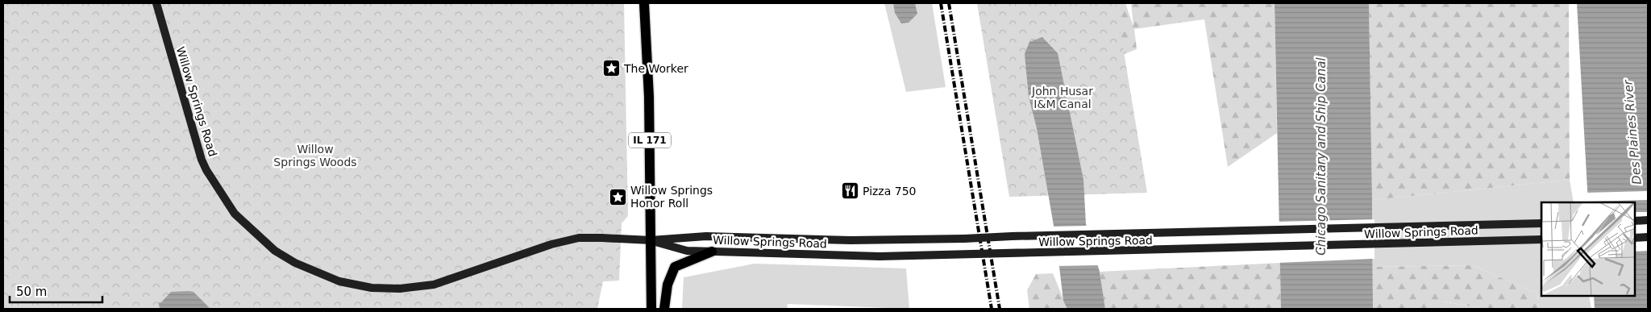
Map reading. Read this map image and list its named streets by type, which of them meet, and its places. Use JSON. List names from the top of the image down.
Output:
{
  "streets": {
    "main road": ["Willow Springs Road", "IL 171"]
  },
  "crossings": [
    ["Willow Springs Road", "IL 171"]
  ],
  "water": ["Des Plaines River", "Chicago Sanitary and Ship Canal"],
  "parks": ["John Husar I&M Canal", "Willow Springs Woods"],
  "places": {
    "place": ["The Worker", "Willow Springs Honor Roll"],
    "restaurant": ["Pizza 750"]
  },
  "scale_bar": "50 m"
}
